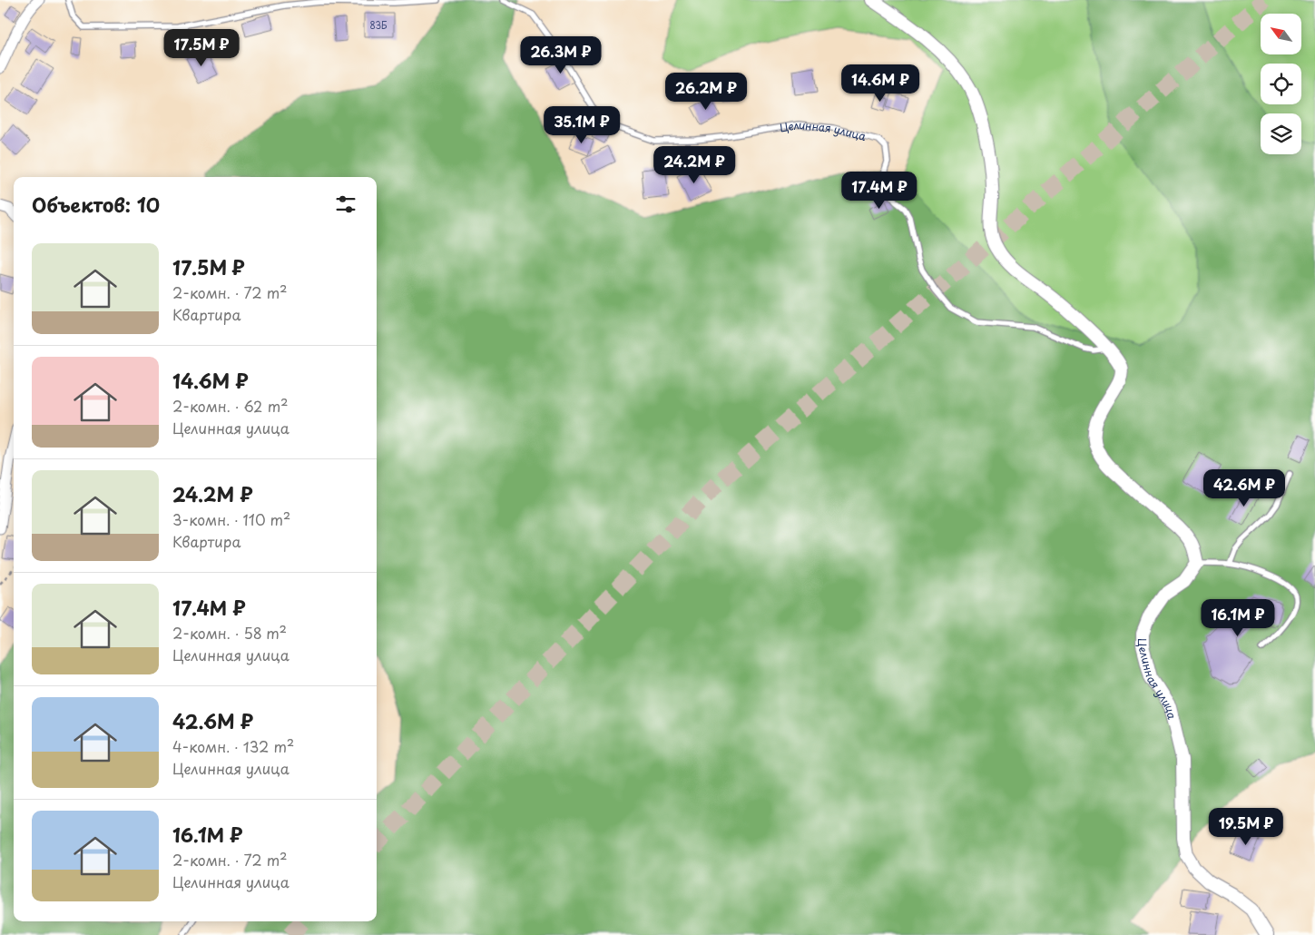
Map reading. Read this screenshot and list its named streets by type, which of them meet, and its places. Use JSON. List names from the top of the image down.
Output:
{
  "streets": {
    "street": ["Целинная улица"]
  },
  "house_numbers": ["83Б"],
  "north": "top left",
  "page": {
    "price": [
      "17.5M ₽",
      "26.3M ₽",
      "14.6M ₽",
      "26.2M ₽",
      "35.1M ₽",
      "24.2M ₽",
      "17.4M ₽",
      "42.6M ₽",
      "16.1M ₽",
      "19.5M ₽"
    ],
    "heading": "Объектов: 10",
    "list": [
      {
        "name": "17.5M ₽",
        "note": "2-комн. · 72 m² · Квартира"
      },
      {
        "name": "14.6M ₽",
        "note": "2-комн. · 62 m² · Целинная улица"
      },
      {
        "name": "24.2M ₽",
        "note": "3-комн. · 110 m² · Квартира"
      },
      {
        "name": "17.4M ₽",
        "note": "2-комн. · 58 m² · Целинная улица"
      },
      {
        "name": "42.6M ₽",
        "note": "4-комн. · 132 m² · Целинная улица"
      },
      {
        "name": "16.1M ₽",
        "note": "2-комн. · 72 m² · Целинная улица"
      }
    ]
  }
}
